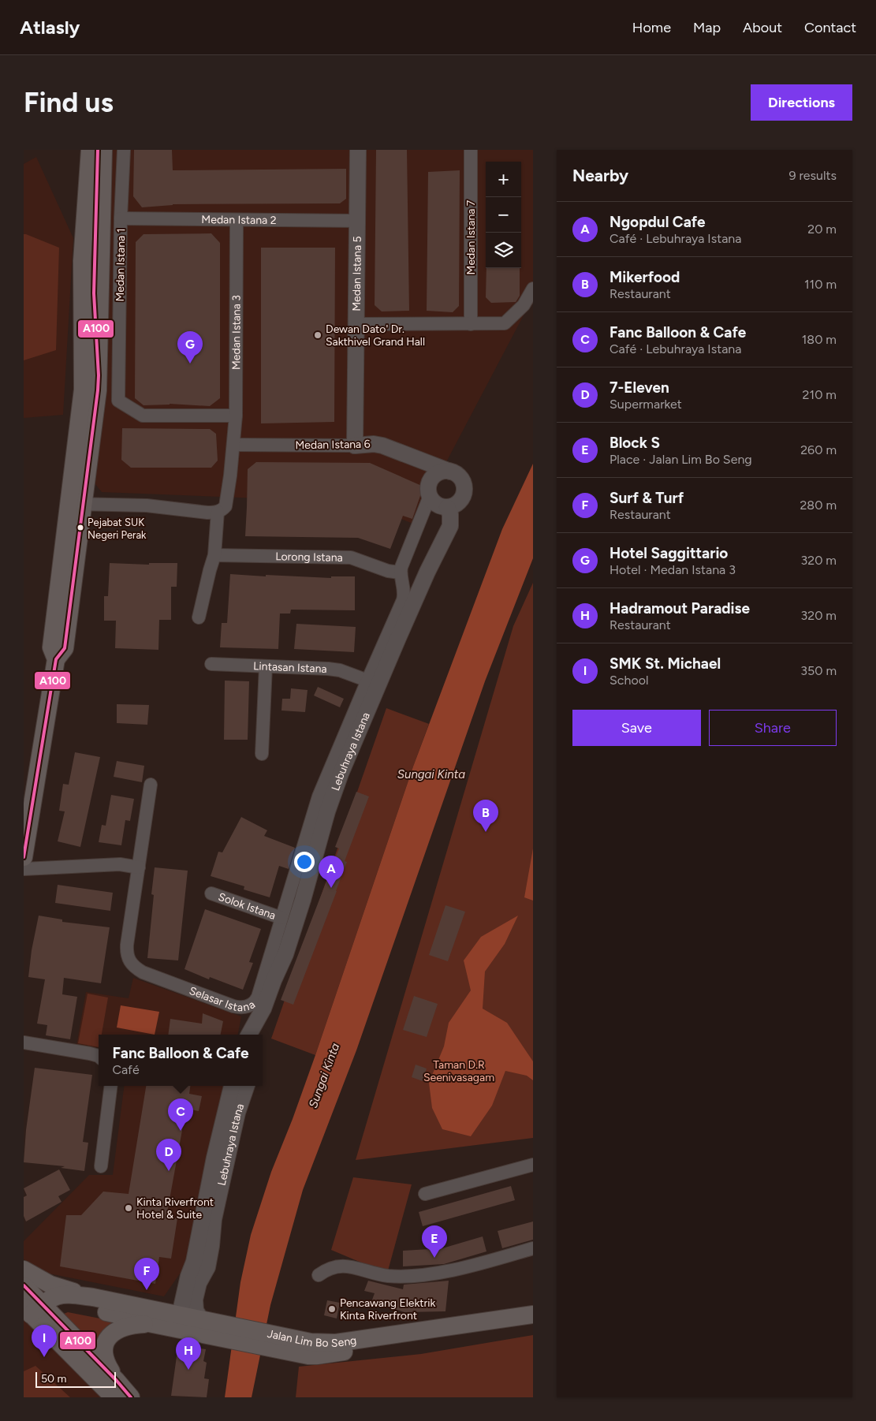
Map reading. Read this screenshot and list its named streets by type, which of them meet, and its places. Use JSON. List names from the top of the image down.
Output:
{
  "streets": {
    "main road": ["Jalan Lim Bo Seng"],
    "street": [
      "Medan Istana 2",
      "Medan Istana 7",
      "Medan Istana 1",
      "Medan Istana 5",
      "Medan Istana 3",
      "Medan Istana 6",
      "Lorong Istana",
      "Lintasan Istana",
      "Lebuhraya Istana",
      "Solok Istana",
      "Selasar Istana"
    ]
  },
  "crossings": [
    ["Medan Istana 2", "Medan Istana 1"],
    ["Medan Istana 2", "Medan Istana 5"],
    ["Medan Istana 2", "Medan Istana 3"],
    ["Medan Istana 1", "Medan Istana 3"],
    ["Medan Istana 5", "Medan Istana 6"],
    ["Medan Istana 3", "Medan Istana 6"],
    ["Medan Istana 6", "Lebuhraya Istana"],
    ["Lorong Istana", "Selasar Istana"],
    ["Lintasan Istana", "Selasar Istana"],
    ["Lebuhraya Istana", "Jalan Lim Bo Seng"],
    ["Solok Istana", "Selasar Istana"]
  ],
  "water": ["Sungai Kinta"],
  "parks": ["Taman D.R Seenivasagam"],
  "places": [
    "Dewan Dato' Dr. Sakthivel Grand Hall",
    "Pejabat SUK Negeri Perak",
    "Kinta Riverfront Hotel & Suite",
    "Pencawang Elektrik Kinta Riverfront"
  ],
  "lines": ["transit line A100"],
  "scale_bar": "50 m",
  "page": {
    "header": "Atlasly",
    "nav": [
      "Home",
      "Map",
      "About",
      "Contact"
    ],
    "buttons": [
      "Directions",
      ["Save", "Share"]
    ],
    "title": "Find us",
    "heading": ["Nearby", "9 results"],
    "map_buttons": ["+", "−"],
    "list": [
      {
        "mark": "A",
        "name": "Ngopdul Cafe",
        "note": "Café · Lebuhraya Istana",
        "value": "20 m"
      },
      {
        "mark": "B",
        "name": "Mikerfood",
        "note": "Restaurant",
        "value": "110 m"
      },
      {
        "mark": "C",
        "name": "Fanc Balloon & Cafe",
        "note": "Café · Lebuhraya Istana",
        "value": "180 m"
      },
      {
        "mark": "D",
        "name": "7-Eleven",
        "note": "Supermarket",
        "value": "210 m"
      },
      {
        "mark": "E",
        "name": "Block S",
        "note": "Place · Jalan Lim Bo Seng",
        "value": "260 m"
      },
      {
        "mark": "F",
        "name": "Surf & Turf",
        "note": "Restaurant",
        "value": "280 m"
      },
      {
        "mark": "G",
        "name": "Hotel Saggittario",
        "note": "Hotel · Medan Istana 3",
        "value": "320 m"
      },
      {
        "mark": "H",
        "name": "Hadramout Paradise",
        "note": "Restaurant",
        "value": "320 m"
      },
      {
        "mark": "I",
        "name": "SMK St. Michael",
        "note": "School",
        "value": "350 m"
      }
    ],
    "pins": [
      "G",
      "B",
      "A",
      "C",
      "D",
      "E",
      "F",
      "I",
      "H"
    ],
    "popup": ["Fanc Balloon & Cafe", "Café"],
    "scale": "50 m"
  }
}
